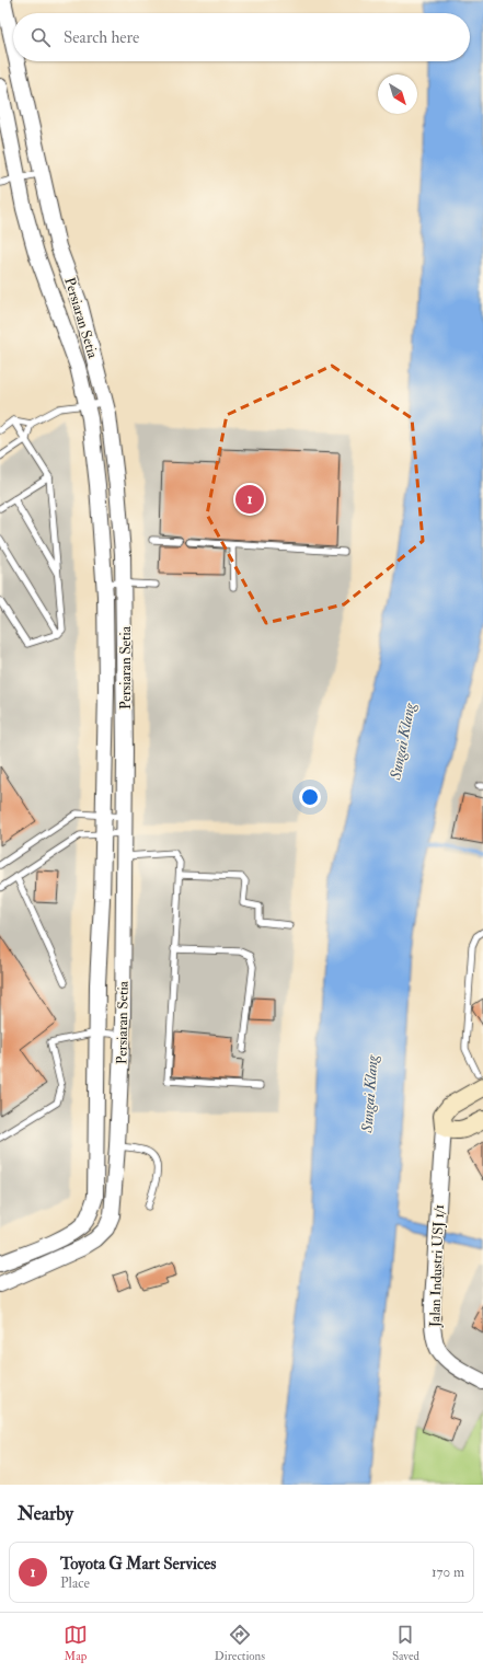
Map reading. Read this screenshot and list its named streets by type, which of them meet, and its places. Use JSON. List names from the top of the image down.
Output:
{
  "streets": {
    "street": ["Persiaran Setia", "Jalan Industri USJ 1/1"]
  },
  "water": ["Sungai Klang"],
  "north": "bottom right",
  "page": {
    "search": "Search here",
    "pins": "1",
    "heading": "Nearby",
    "list": [
      {
        "mark": "1",
        "name": "Toyota G Mart Services",
        "note": "Place",
        "value": "170 m"
      }
    ],
    "nav": ["Map", "Directions", "Saved"]
  }
}
